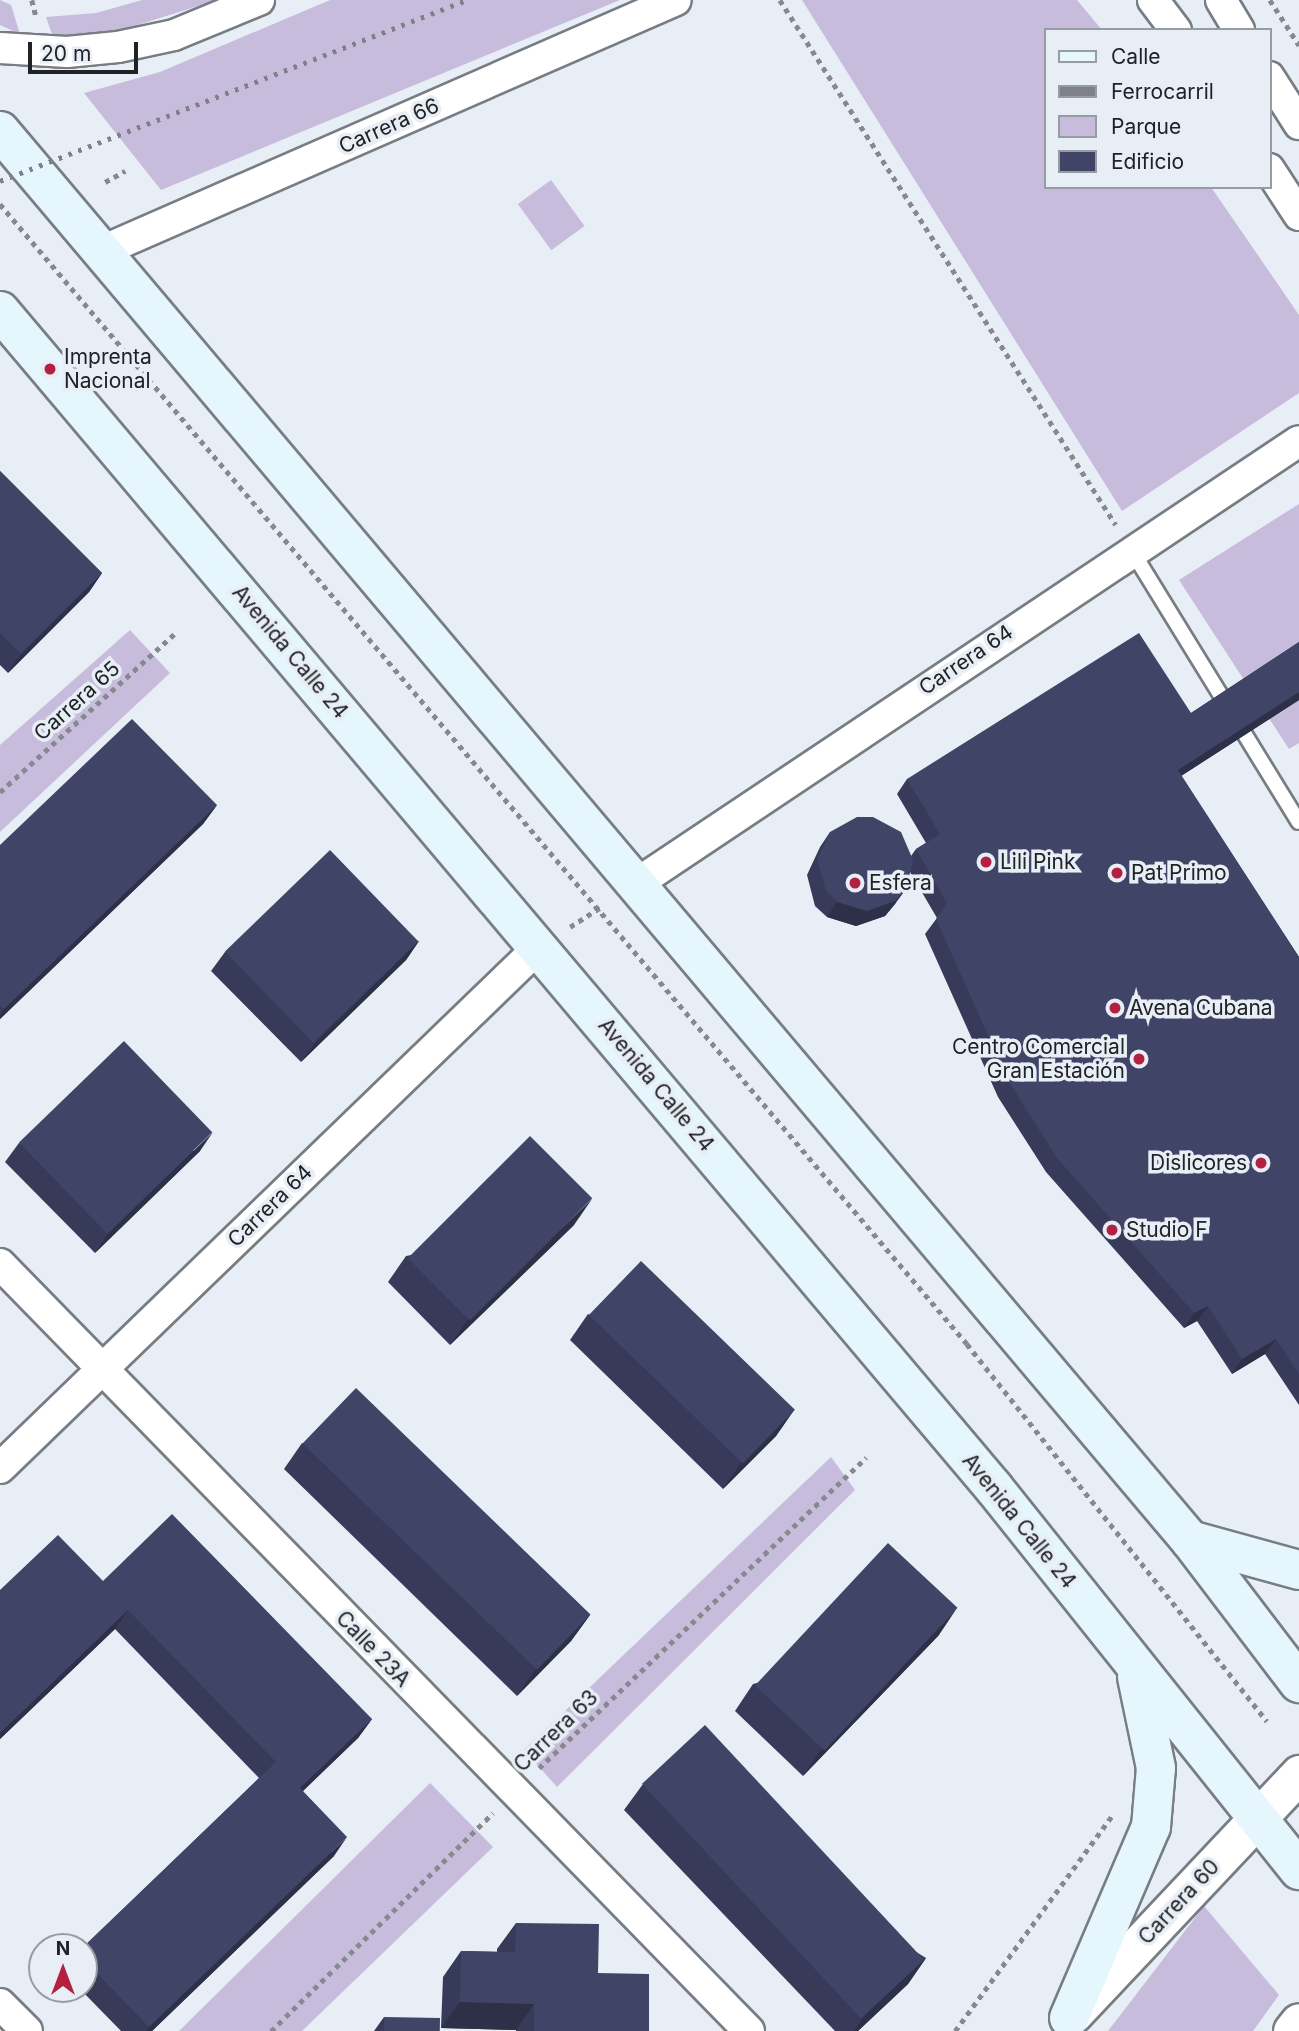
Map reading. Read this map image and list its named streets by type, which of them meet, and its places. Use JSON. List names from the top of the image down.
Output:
{
  "streets": {
    "main road": ["Avenida Calle 24"],
    "street": [
      "Carrera 66",
      "Carrera 64",
      "Calle 23A",
      "Carrera 60"
    ],
    "path": ["Carrera 65", "Carrera 63"]
  },
  "crossings": [
    ["Avenida Calle 24", "Carrera 64"],
    ["Avenida Calle 24", "Carrera 60"],
    ["Carrera 64", "Calle 23A"],
    ["Calle 23A", "Carrera 63"]
  ],
  "places": [
    "Imprenta Nacional",
    "Lili Pink",
    "Pat Primo",
    "Esfera",
    "Avena Cubana",
    "Centro Comercial Gran Estación",
    "Dislicores",
    "Studio F"
  ],
  "legend": [
    "Calle",
    "Ferrocarril",
    "Parque",
    "Edificio"
  ],
  "scale_bar": "20 m",
  "north": "top"
}
